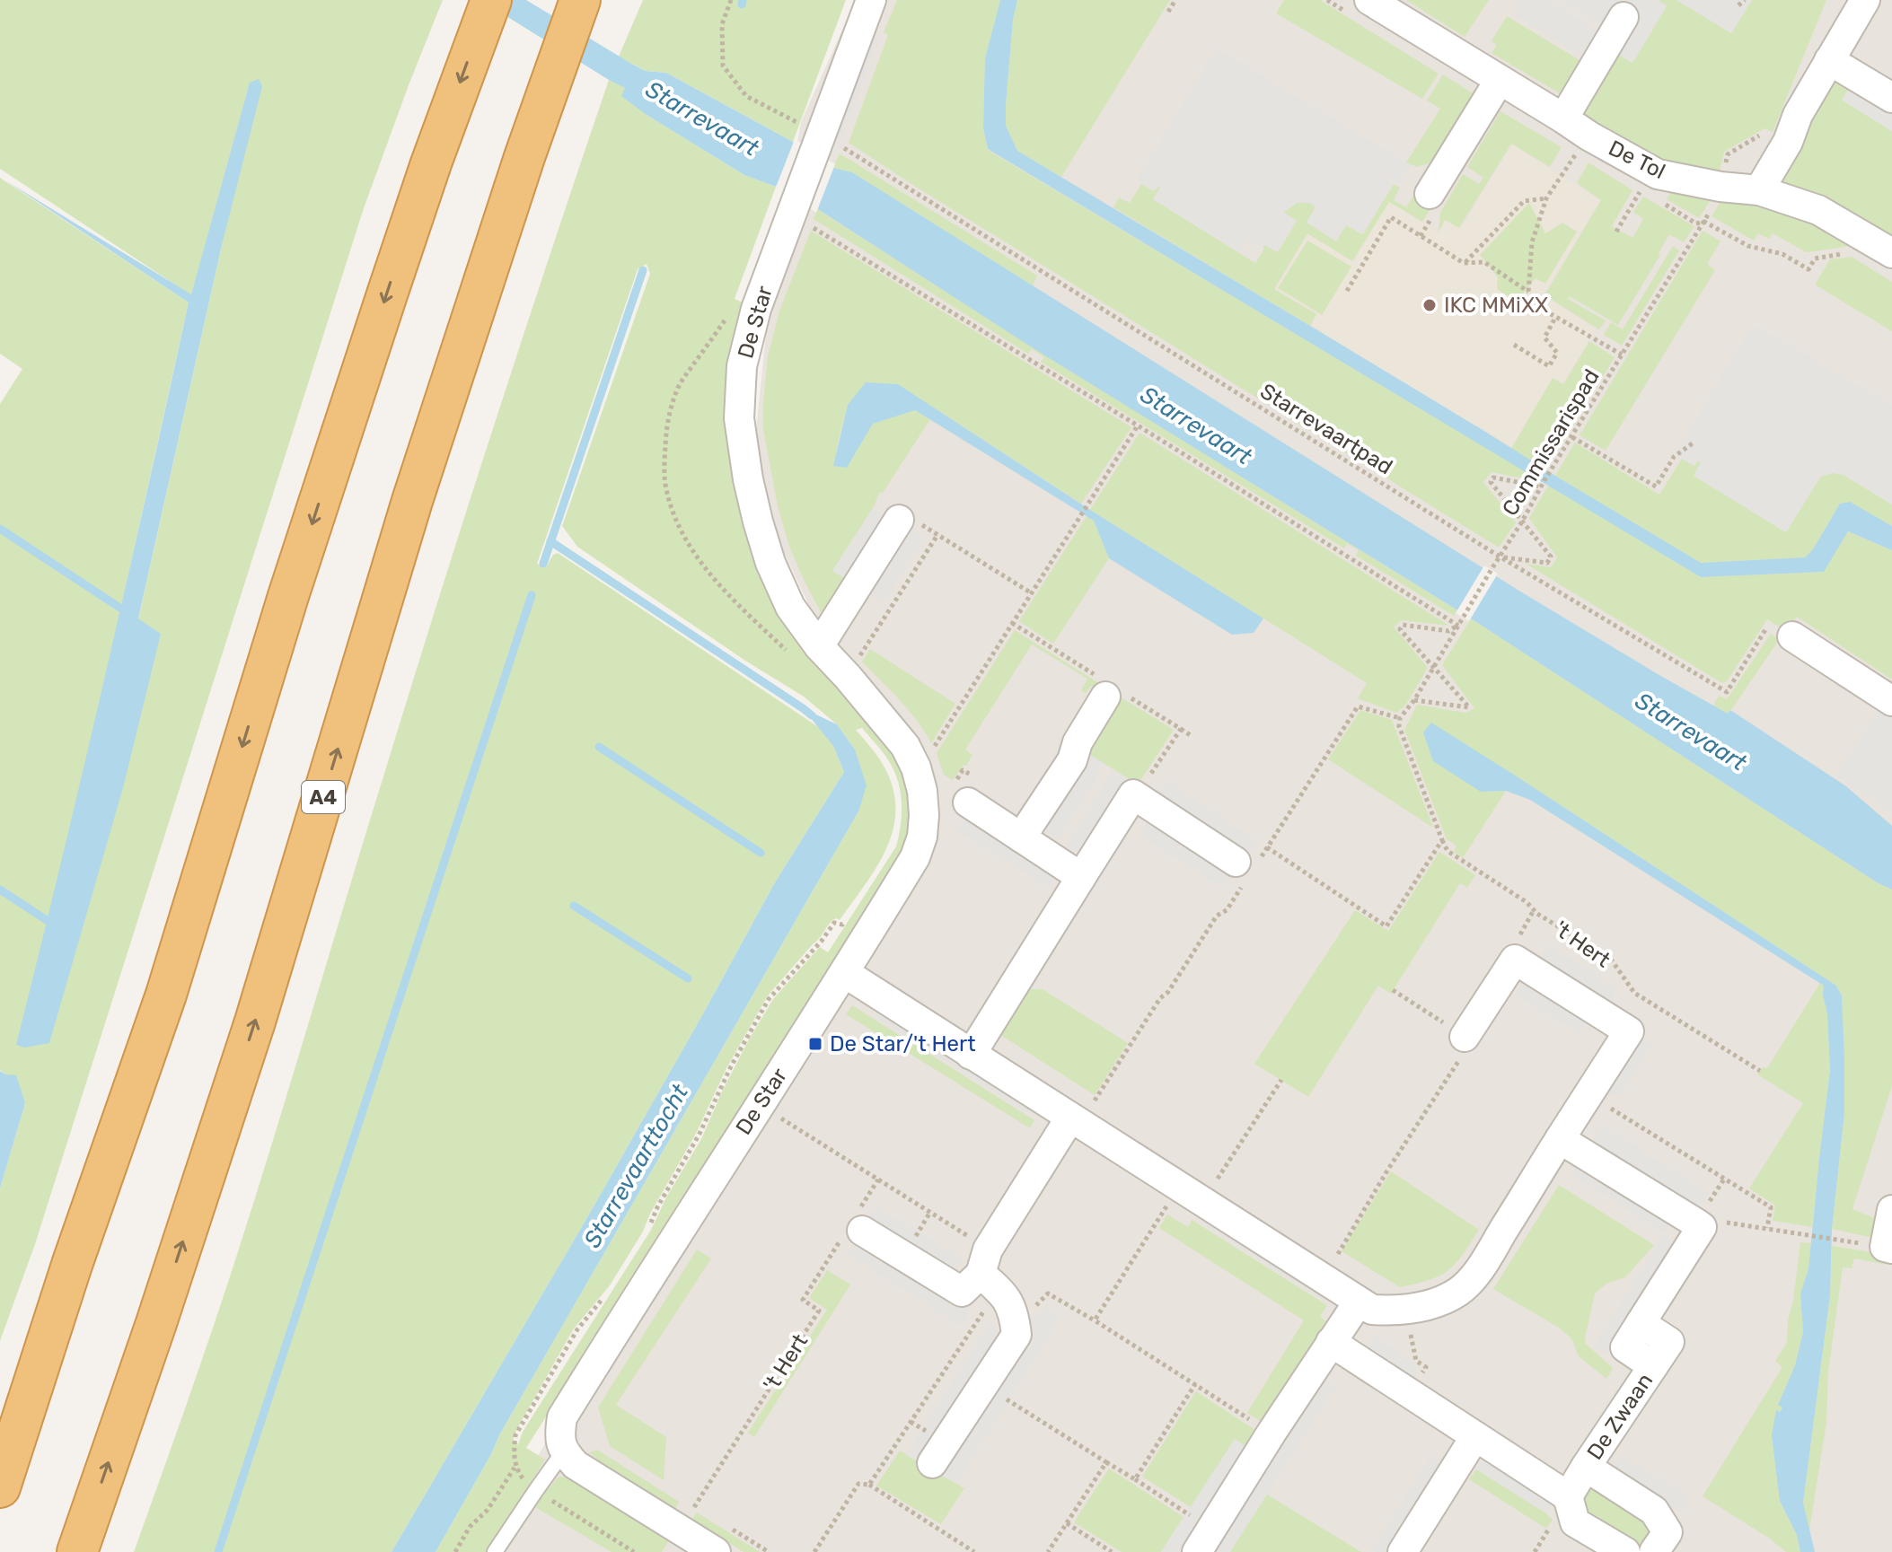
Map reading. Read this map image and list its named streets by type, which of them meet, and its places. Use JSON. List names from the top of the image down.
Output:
{
  "streets": {
    "highway": ["A4"],
    "street": ["De Tol", "De Star", "De Zwaan"],
    "path": ["Starrevaartpad", "Commissarispad", "'t Hert"]
  },
  "crossings": [
    ["De Tol", "Commissarispad"],
    ["De Star", "Starrevaartpad"],
    ["Starrevaartpad", "Commissarispad"]
  ],
  "water": ["Starrevaart", "Starrevaarttocht"],
  "places": {
    "other": ["IKC MMiXX"],
    "transit": ["De Star/'t Hert"]
  }
}
